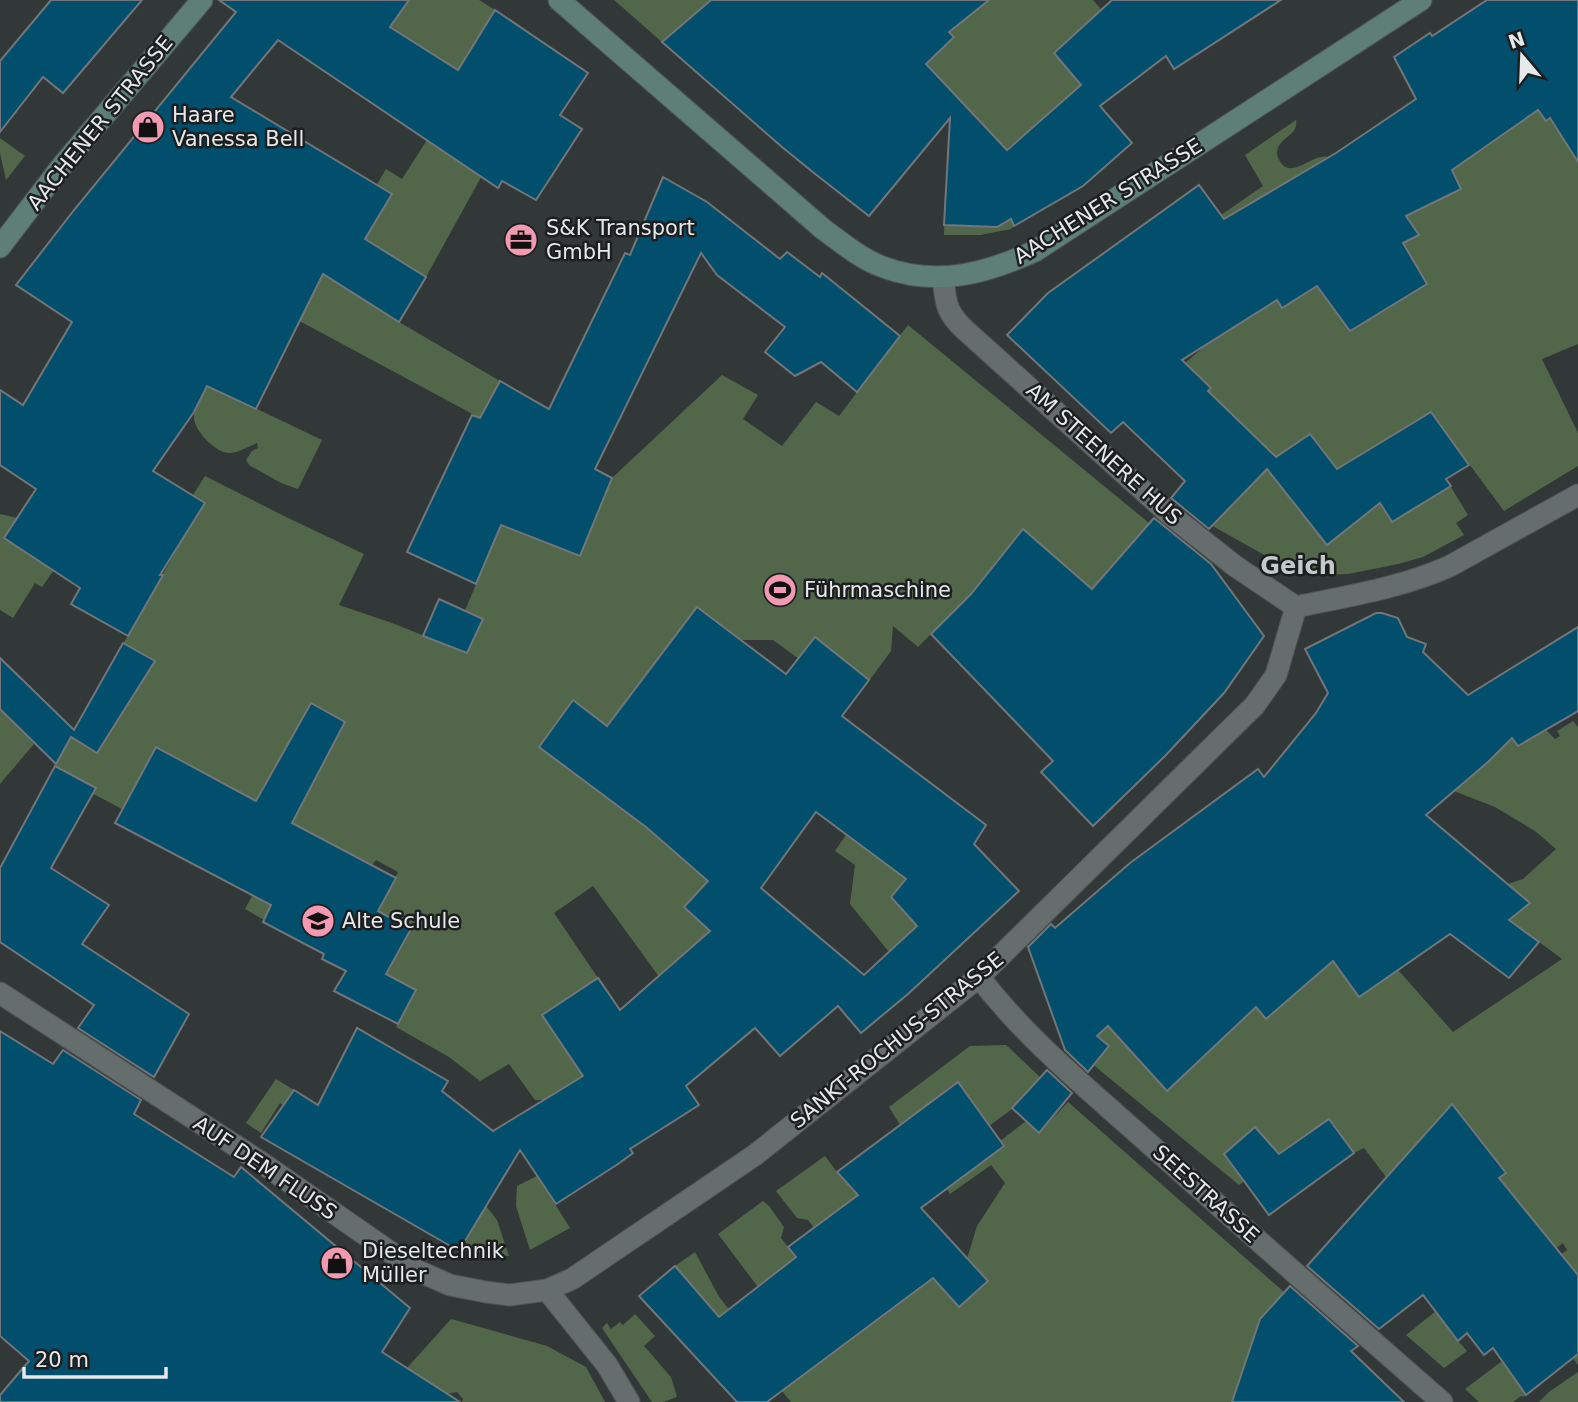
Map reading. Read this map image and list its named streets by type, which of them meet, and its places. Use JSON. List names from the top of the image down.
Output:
{
  "streets": {
    "street": [
      "AACHENER STRASSE",
      "AM STEENERE HUS",
      "SANKT-ROCHUS-STRASSE",
      "AUF DEM FLUSS",
      "SEESTRASSE"
    ]
  },
  "crossings": [
    ["AACHENER STRASSE", "AM STEENERE HUS"],
    ["AM STEENERE HUS", "SANKT-ROCHUS-STRASSE"],
    ["SANKT-ROCHUS-STRASSE", "AUF DEM FLUSS"],
    ["SANKT-ROCHUS-STRASSE", "SEESTRASSE"]
  ],
  "districts": ["Geich"],
  "places": {
    "shop": ["Haare Vanessa Bell", "Dieseltechnik Müller"],
    "office": ["S&K Transport GmbH"],
    "sports": ["Führmaschine"],
    "school or university": ["Alte Schule"]
  },
  "scale_bar": "20 m",
  "north": "top"
}
